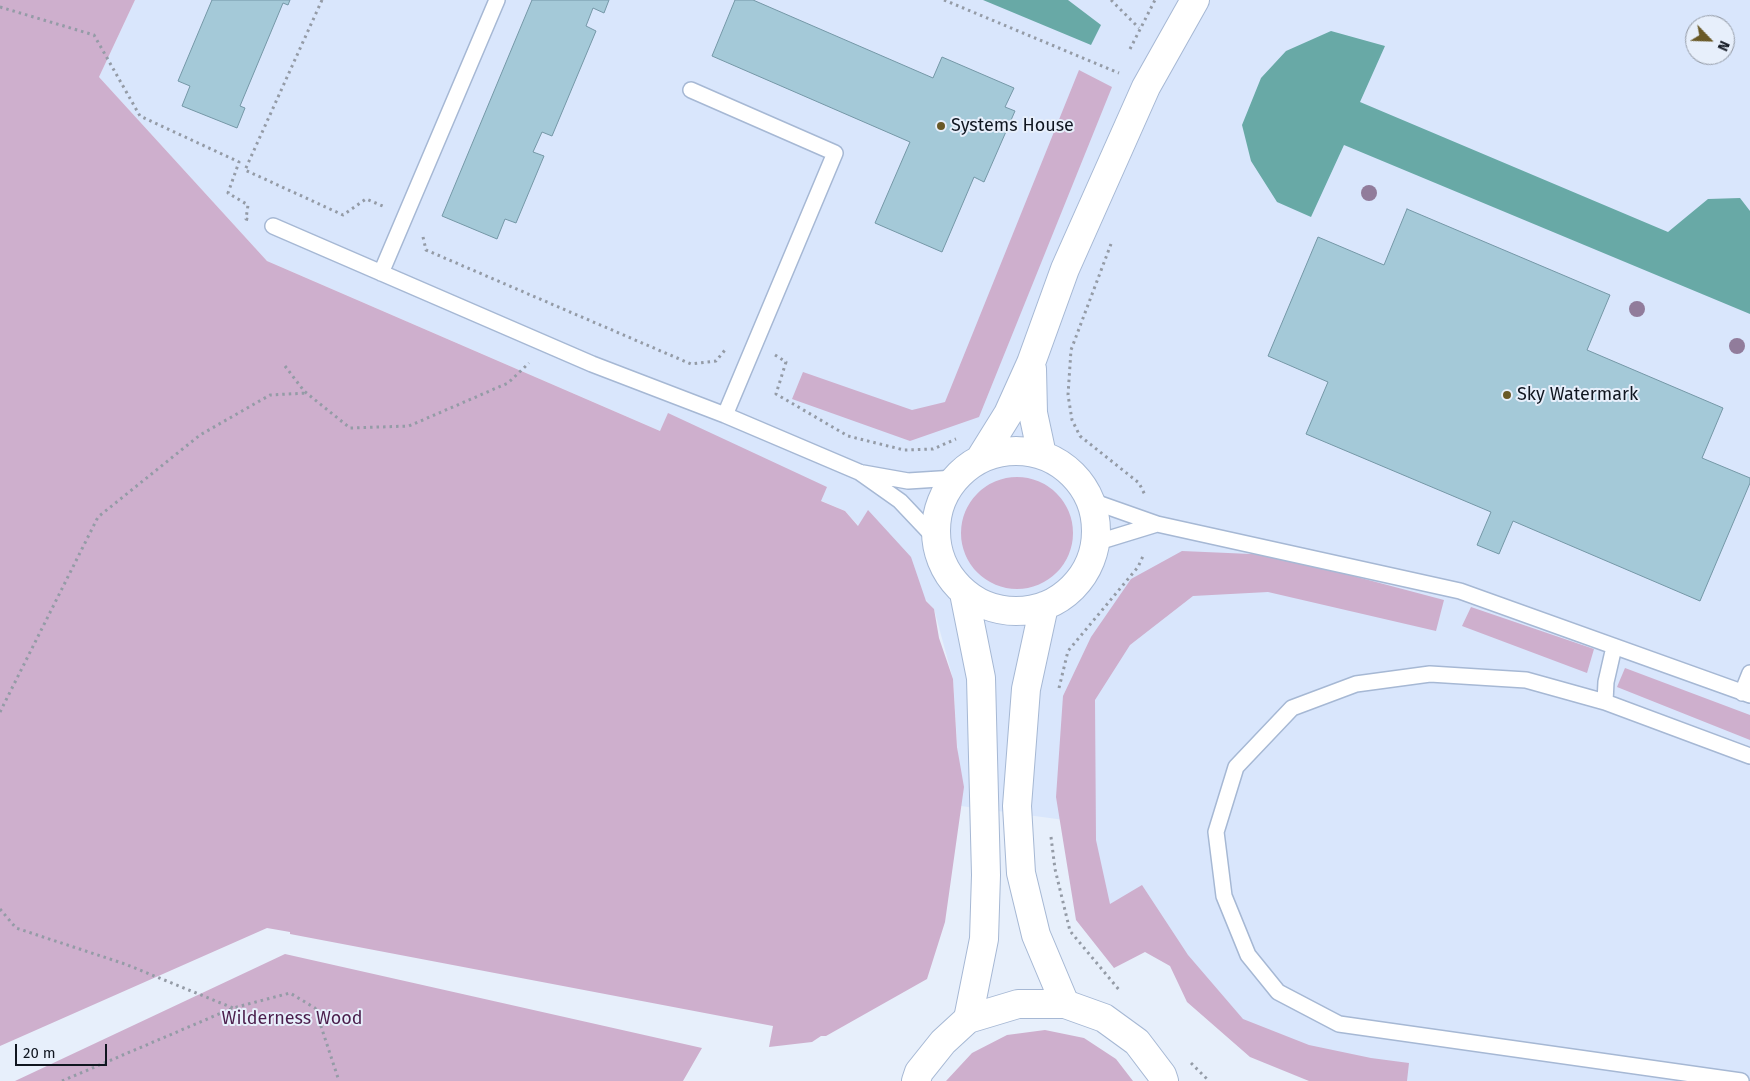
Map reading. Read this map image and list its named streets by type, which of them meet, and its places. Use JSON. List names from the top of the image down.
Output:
{
  "parks": ["Wilderness Wood"],
  "places": ["Systems House", "Sky Watermark"],
  "scale_bar": "20 m",
  "north": "bottom right"
}
